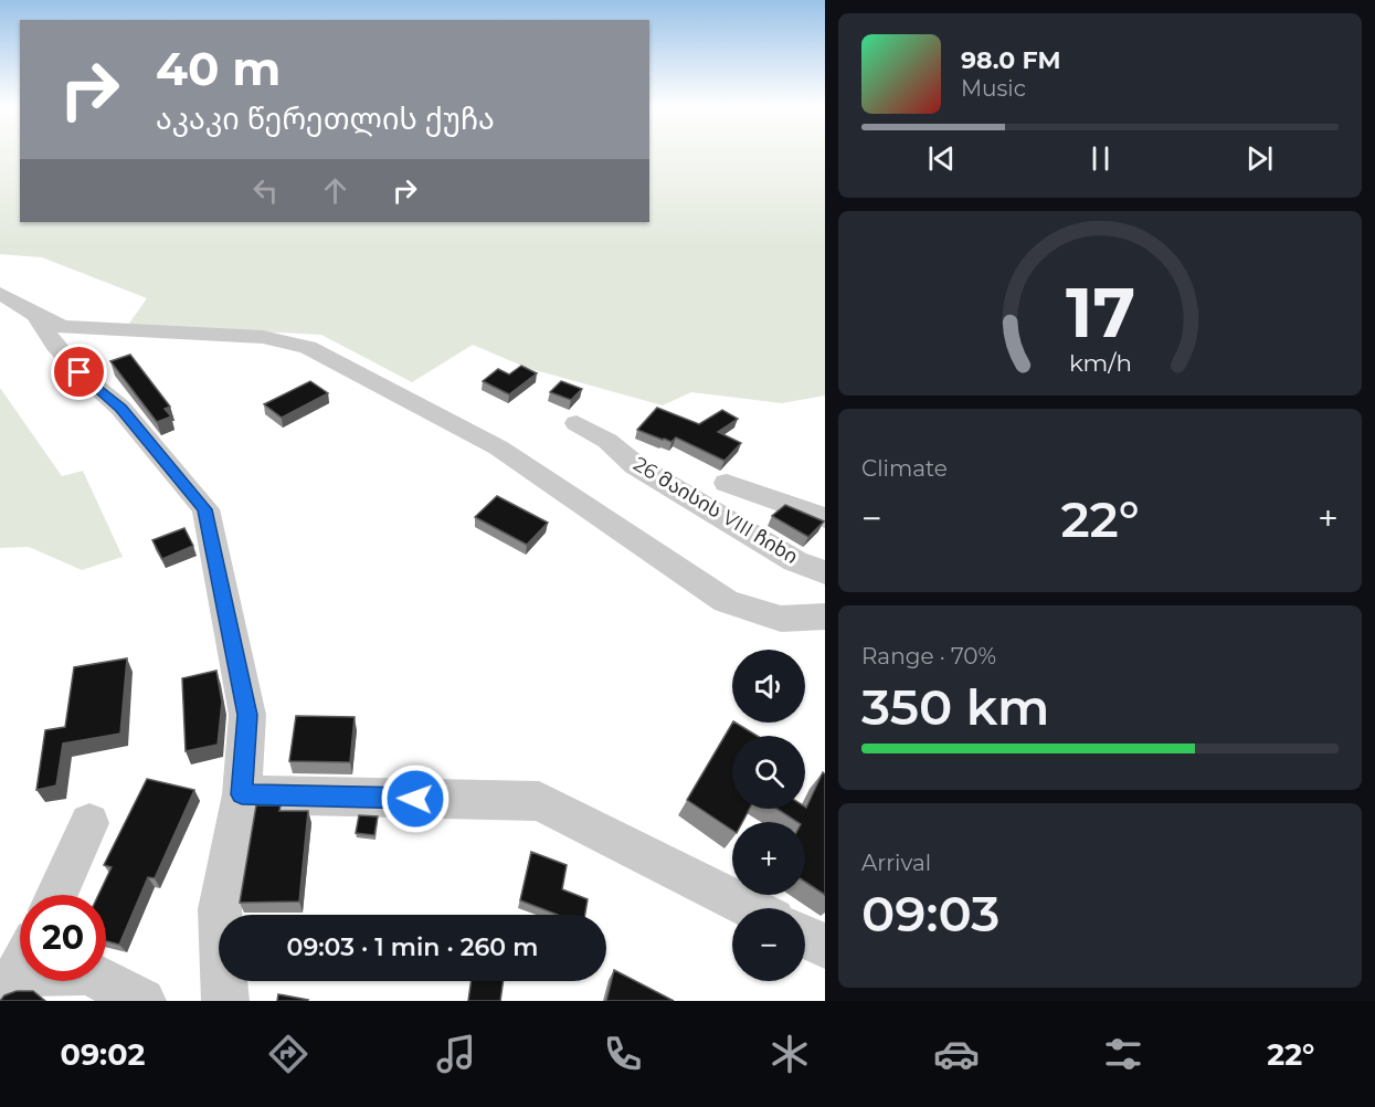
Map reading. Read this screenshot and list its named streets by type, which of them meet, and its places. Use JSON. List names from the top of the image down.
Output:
{
  "streets": {
    "street": ["26 მაისის VIII ჩიხი"]
  },
  "page": {
    "turn": ["40 m", "აკაკი წერეთლის ქუჩა"],
    "song": ["98.0 FM", "Music"],
    "tile": [
      "Climate",
      ["Range · 70%", "350 km"],
      ["Arrival", "09:03"]
    ],
    "heat": ["−", "22°", "+"],
    "map_buttons": ["+", "−"],
    "limit": "20",
    "trip": "09:03 · 1 min · 260 m",
    "tabs": ["09:02", "22°"],
    "gauge": ["17", "km/h"]
  }
}
